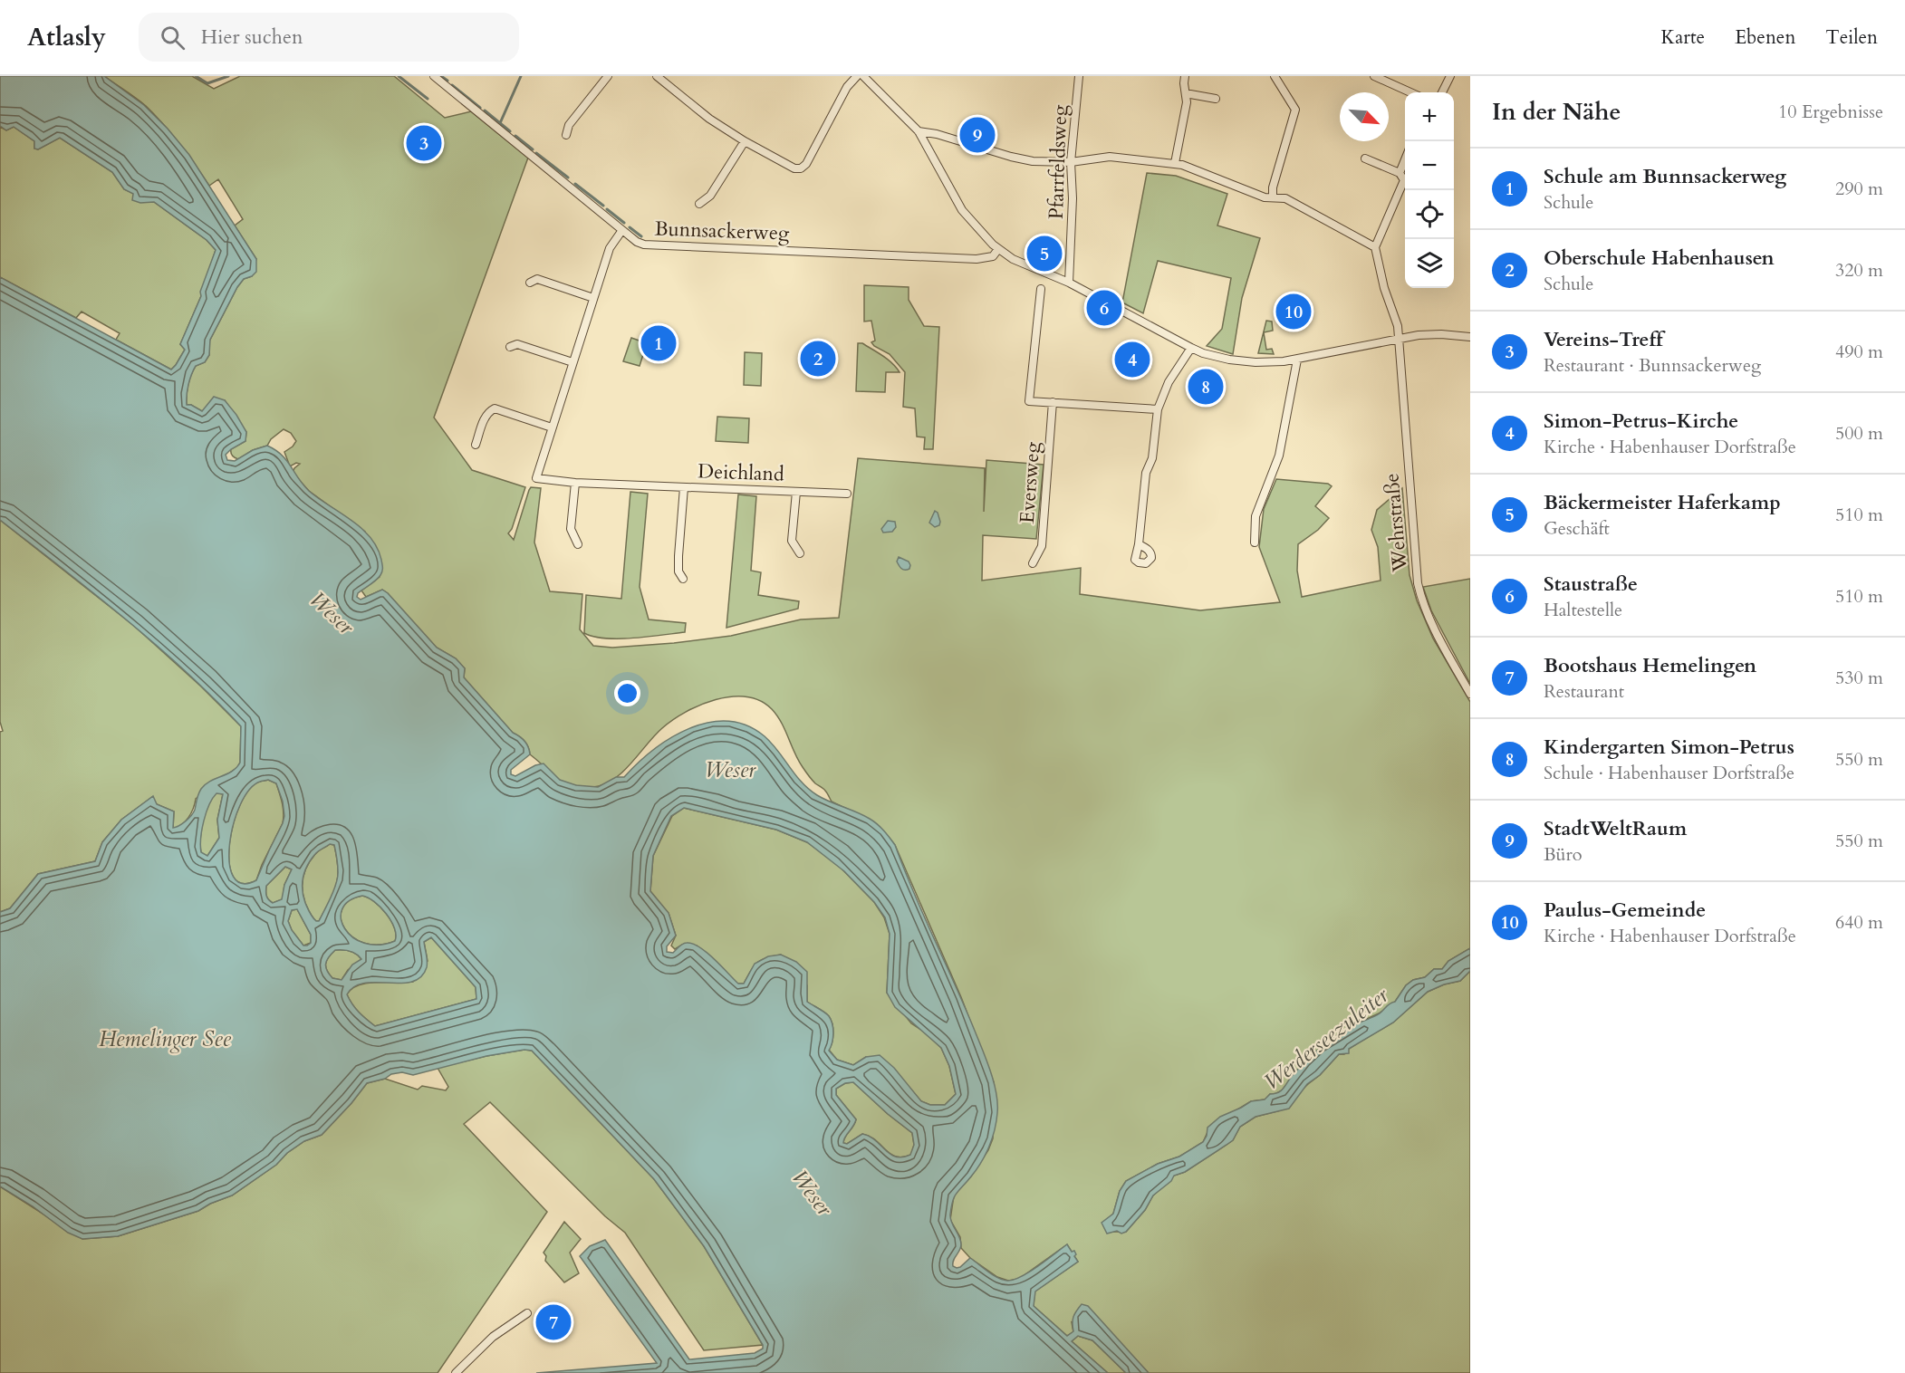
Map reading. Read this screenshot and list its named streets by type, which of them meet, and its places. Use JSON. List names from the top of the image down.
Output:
{
  "streets": {
    "street": [
      "Pfarrfeldsweg",
      "Bunnsackerweg",
      "Deichland",
      "Eversweg",
      "Wehrstraße"
    ]
  },
  "crossings": [
    ["Bunnsackerweg", "Deichland"]
  ],
  "water": ["Weser", "Hemelinger See", "Werderseezuleiter"],
  "north": "bottom right",
  "page": {
    "header": "Atlasly",
    "search": "Hier suchen",
    "nav": ["Karte", "Ebenen", "Teilen"],
    "heading": ["In der Nähe", "10 Ergebnisse"],
    "map_buttons": ["+", "−"],
    "pins": [
      "9",
      "3",
      "5",
      "6",
      "10",
      "1",
      "2",
      "4",
      "8",
      "7"
    ],
    "list": [
      {
        "mark": "1",
        "name": "Schule am Bunnsackerweg",
        "note": "Schule",
        "value": "290 m"
      },
      {
        "mark": "2",
        "name": "Oberschule Habenhausen",
        "note": "Schule",
        "value": "320 m"
      },
      {
        "mark": "3",
        "name": "Vereins-Treff",
        "note": "Restaurant · Bunnsackerweg",
        "value": "490 m"
      },
      {
        "mark": "4",
        "name": "Simon-Petrus-Kirche",
        "note": "Kirche · Habenhauser Dorfstraße",
        "value": "500 m"
      },
      {
        "mark": "5",
        "name": "Bäckermeister Haferkamp",
        "note": "Geschäft",
        "value": "510 m"
      },
      {
        "mark": "6",
        "name": "Staustraße",
        "note": "Haltestelle",
        "value": "510 m"
      },
      {
        "mark": "7",
        "name": "Bootshaus Hemelingen",
        "note": "Restaurant",
        "value": "530 m"
      },
      {
        "mark": "8",
        "name": "Kindergarten Simon-Petrus",
        "note": "Schule · Habenhauser Dorfstraße",
        "value": "550 m"
      },
      {
        "mark": "9",
        "name": "StadtWeltRaum",
        "note": "Büro",
        "value": "550 m"
      },
      {
        "mark": "10",
        "name": "Paulus-Gemeinde",
        "note": "Kirche · Habenhauser Dorfstraße",
        "value": "640 m"
      }
    ]
  }
}
